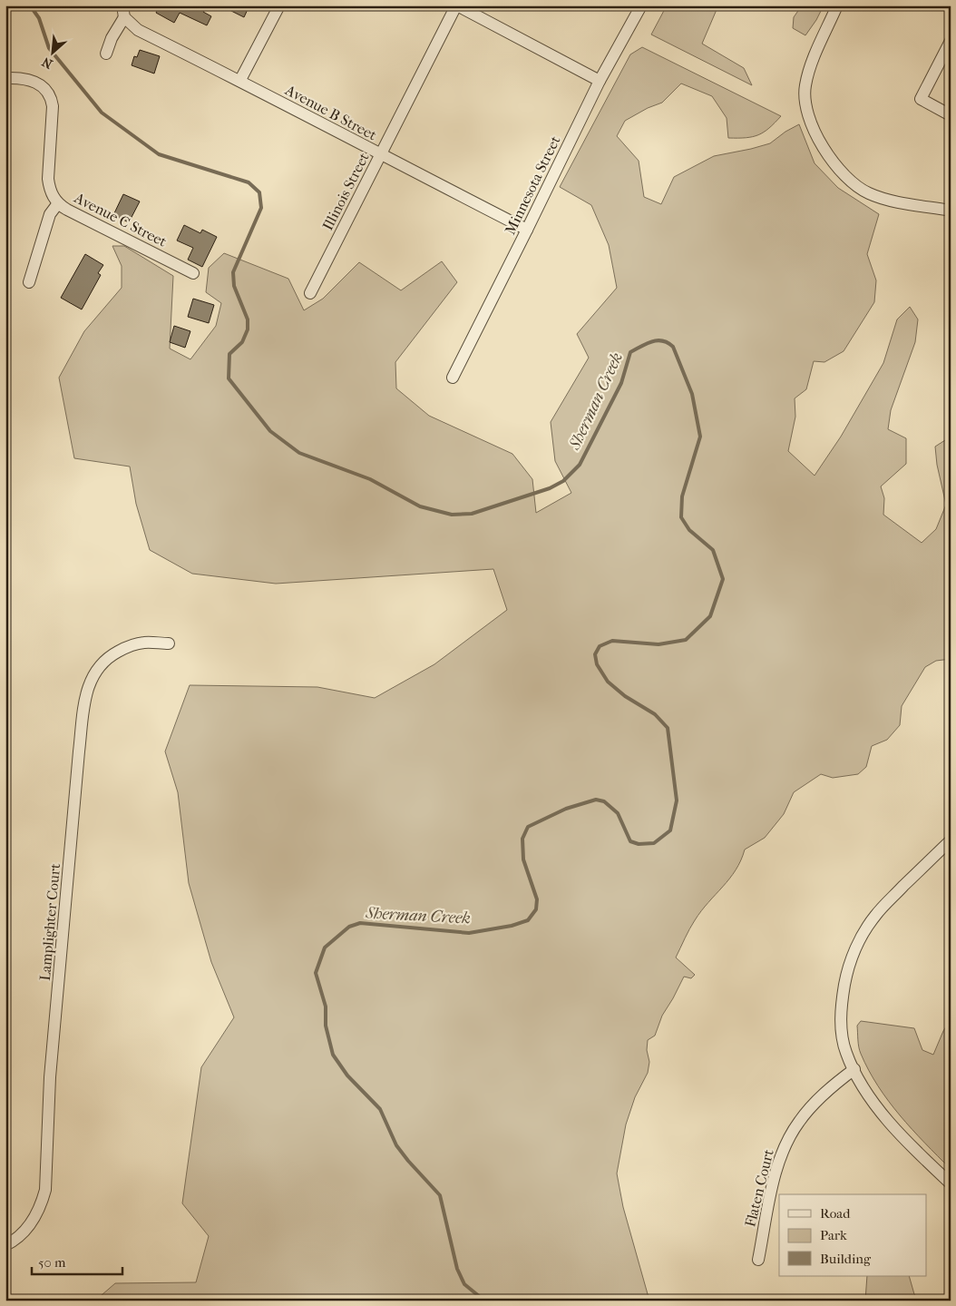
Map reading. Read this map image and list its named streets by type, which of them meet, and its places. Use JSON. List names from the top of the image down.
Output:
{
  "streets": {
    "street": [
      "Avenue B Street",
      "Minnesota Street",
      "Illinois Street",
      "Avenue C Street",
      "Lamplighter Court",
      "Flaten Court"
    ]
  },
  "crossings": [
    ["Avenue B Street", "Minnesota Street"],
    ["Avenue B Street", "Illinois Street"]
  ],
  "water": ["Sherman Creek"],
  "legend": ["Road", "Park", "Building"],
  "scale_bar": "50 m",
  "north": "bottom left"
}
